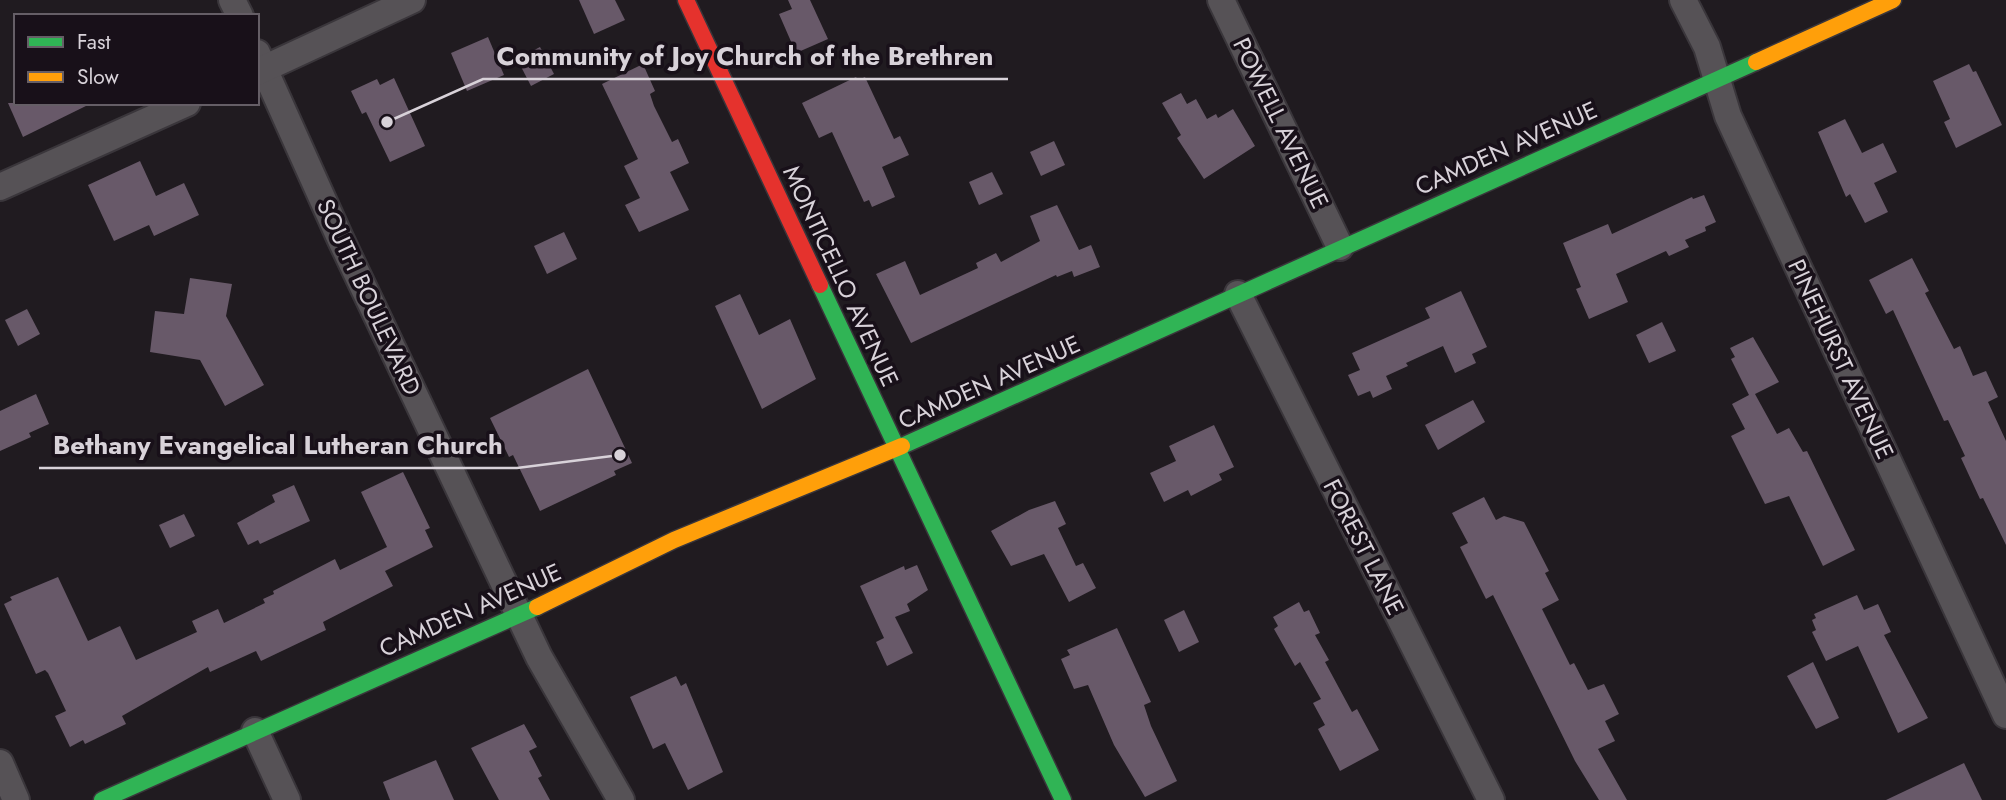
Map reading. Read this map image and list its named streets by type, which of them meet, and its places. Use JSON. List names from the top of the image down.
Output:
{
  "streets": {
    "street": [
      "POWELL AVENUE",
      "CAMDEN AVENUE",
      "MONTICELLO AVENUE",
      "SOUTH BOULEVARD",
      "PINEHURST AVENUE",
      "FOREST LANE"
    ]
  },
  "crossings": [
    ["POWELL AVENUE", "CAMDEN AVENUE"],
    ["CAMDEN AVENUE", "MONTICELLO AVENUE"],
    ["CAMDEN AVENUE", "SOUTH BOULEVARD"],
    ["CAMDEN AVENUE", "PINEHURST AVENUE"],
    ["CAMDEN AVENUE", "FOREST LANE"]
  ],
  "places": ["Community of Joy Church of the Brethren", "Bethany Evangelical Lutheran Church"],
  "legend": ["Fast", "Slow"]
}
